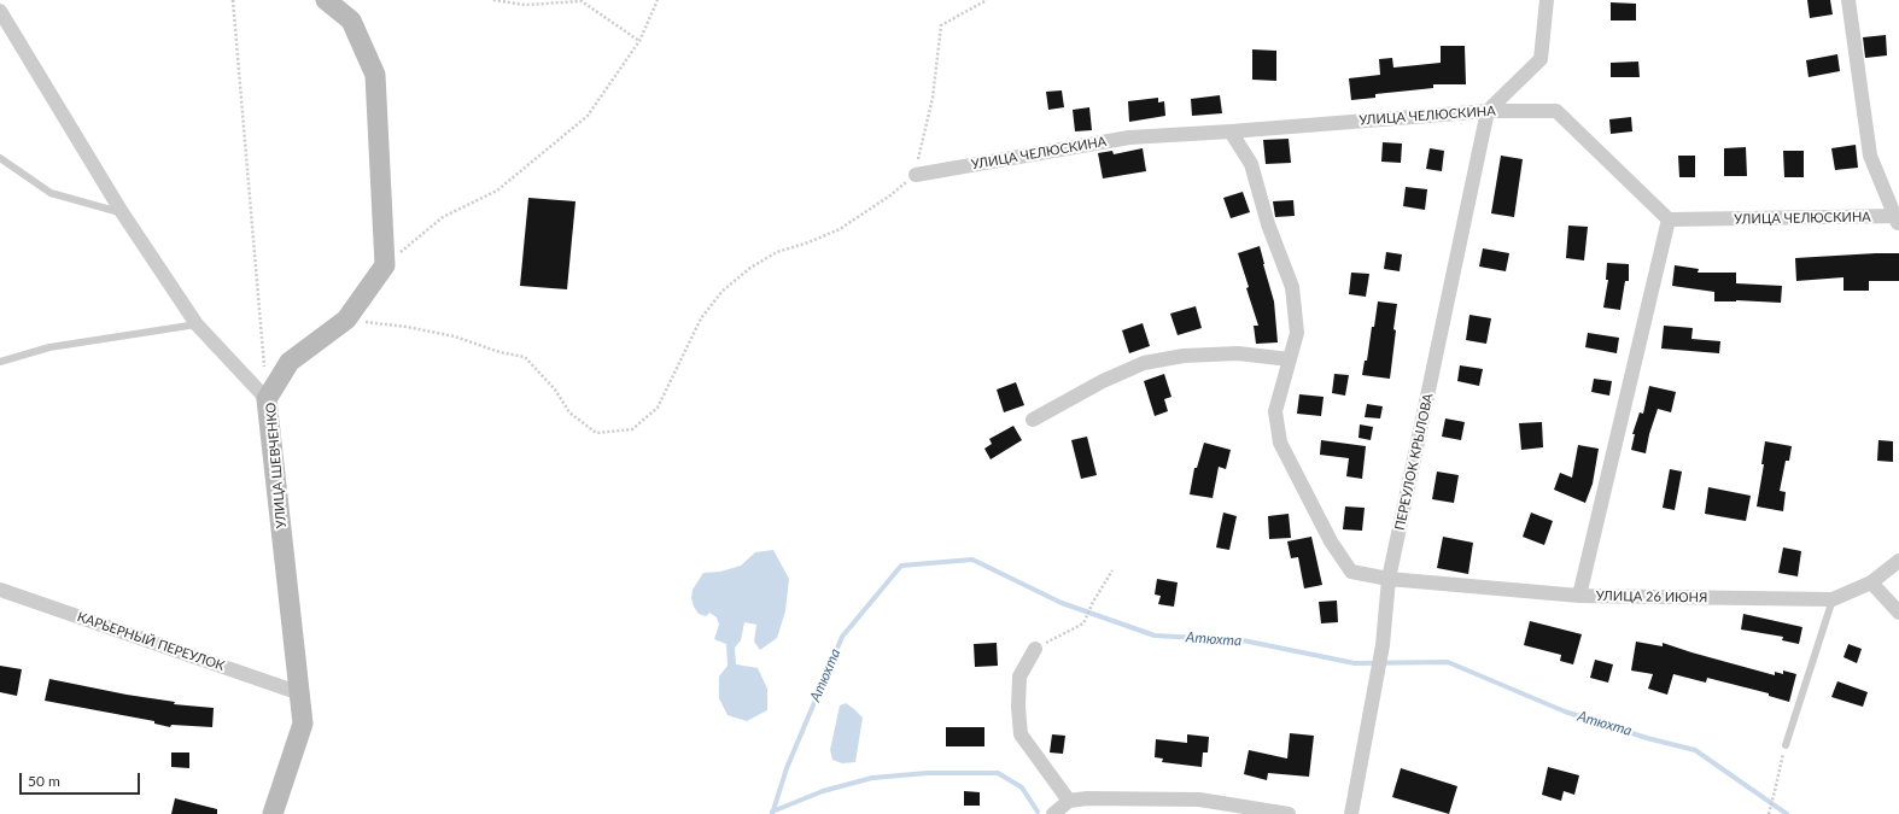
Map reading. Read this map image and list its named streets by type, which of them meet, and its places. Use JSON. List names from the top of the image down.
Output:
{
  "streets": {
    "street": [
      "УЛИЦА ЧЕЛЮСКИНА",
      "ПЕРЕУЛОК КРЫЛОВА",
      "УЛИЦА ШЕВЧЕНКО",
      "УЛИЦА 26 ИЮНЯ",
      "КАРЬЕРНЫЙ ПЕРЕУЛОК"
    ]
  },
  "crossings": [
    ["УЛИЦА ЧЕЛЮСКИНА", "ПЕРЕУЛОК КРЫЛОВА"],
    ["УЛИЦА ЧЕЛЮСКИНА", "УЛИЦА 26 ИЮНЯ"],
    ["ПЕРЕУЛОК КРЫЛОВА", "УЛИЦА 26 ИЮНЯ"],
    ["УЛИЦА ШЕВЧЕНКО", "КАРЬЕРНЫЙ ПЕРЕУЛОК"]
  ],
  "water": ["Атюхта"],
  "scale_bar": "50 m"
}
